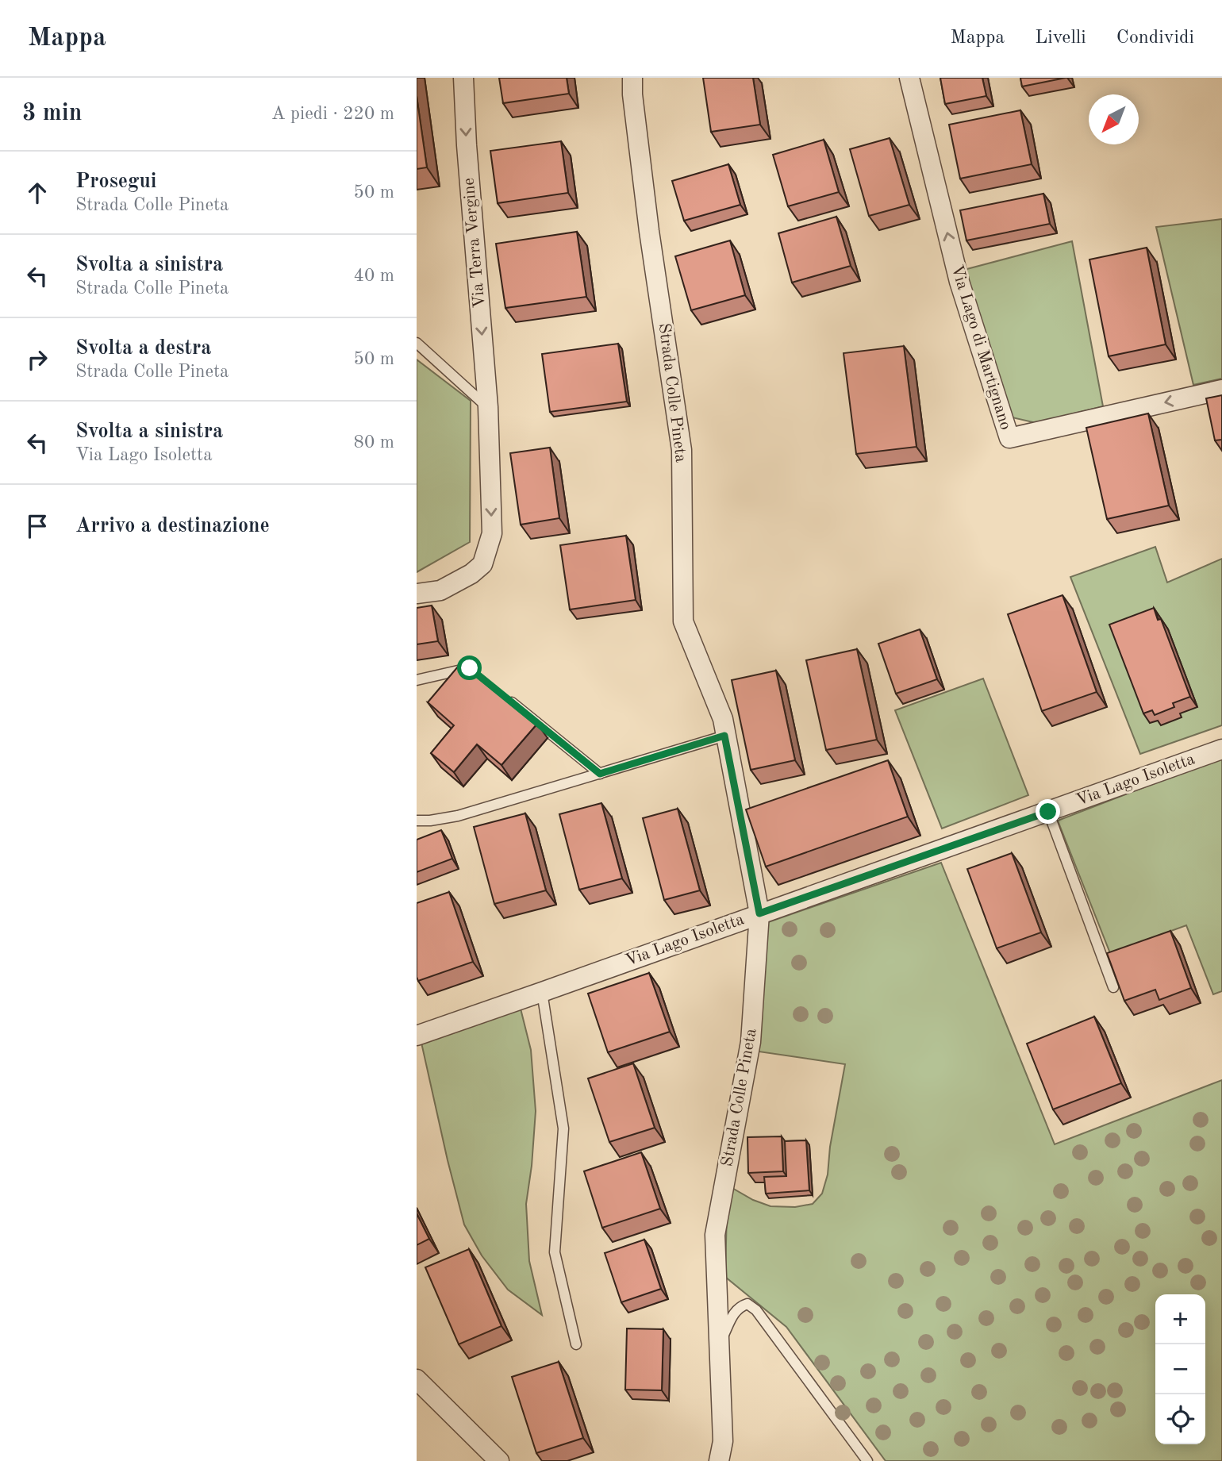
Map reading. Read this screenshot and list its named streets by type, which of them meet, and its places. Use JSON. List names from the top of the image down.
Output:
{
  "streets": {
    "street": [
      "Via Terra Vergine",
      "Via Lago di Martignano",
      "Strada Colle Pineta",
      "Via Lago Isoletta"
    ]
  },
  "crossings": [
    ["Strada Colle Pineta", "Via Lago Isoletta"]
  ],
  "one_way": ["Via Terra Vergine"],
  "north": "bottom left",
  "page": {
    "header": "Mappa",
    "nav": ["Mappa", "Livelli", "Condividi"],
    "heading": ["3 min", "A piedi · 220 m"],
    "list": [
      ["Prosegui", "Strada Colle Pineta", "50 m"],
      ["Svolta a sinistra", "Strada Colle Pineta", "40 m"],
      ["Svolta a destra", "Strada Colle Pineta", "50 m"],
      ["Svolta a sinistra", "Via Lago Isoletta", "80 m"],
      "Arrivo a destinazione"
    ],
    "map_buttons": ["+", "−"]
  }
}
